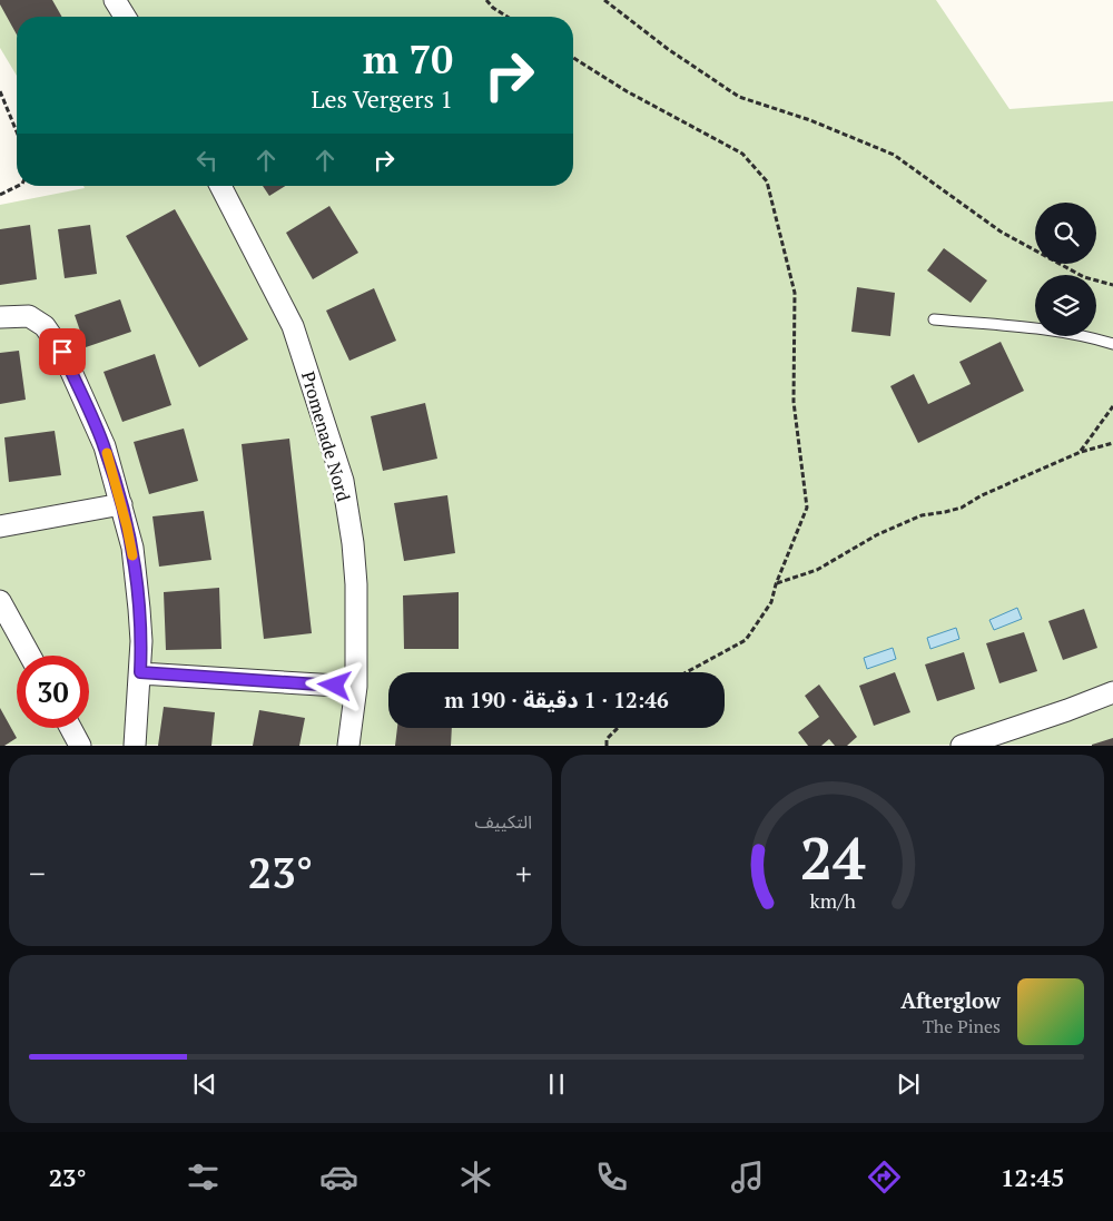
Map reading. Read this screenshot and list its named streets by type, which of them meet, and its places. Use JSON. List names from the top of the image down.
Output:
{
  "streets": {
    "street": ["Promenade Nord"]
  },
  "page": {
    "turn": ["70 m", "Les Vergers 1"],
    "limit": "30",
    "trip": "12:46 · 1 دقيقة · 190 m",
    "tile": "التكييف",
    "heat": ["−", "23°", "+"],
    "song": ["Afterglow", "The Pines"],
    "tabs": ["12:45", "23°"],
    "gauge": ["24", "km/h"]
  }
}
